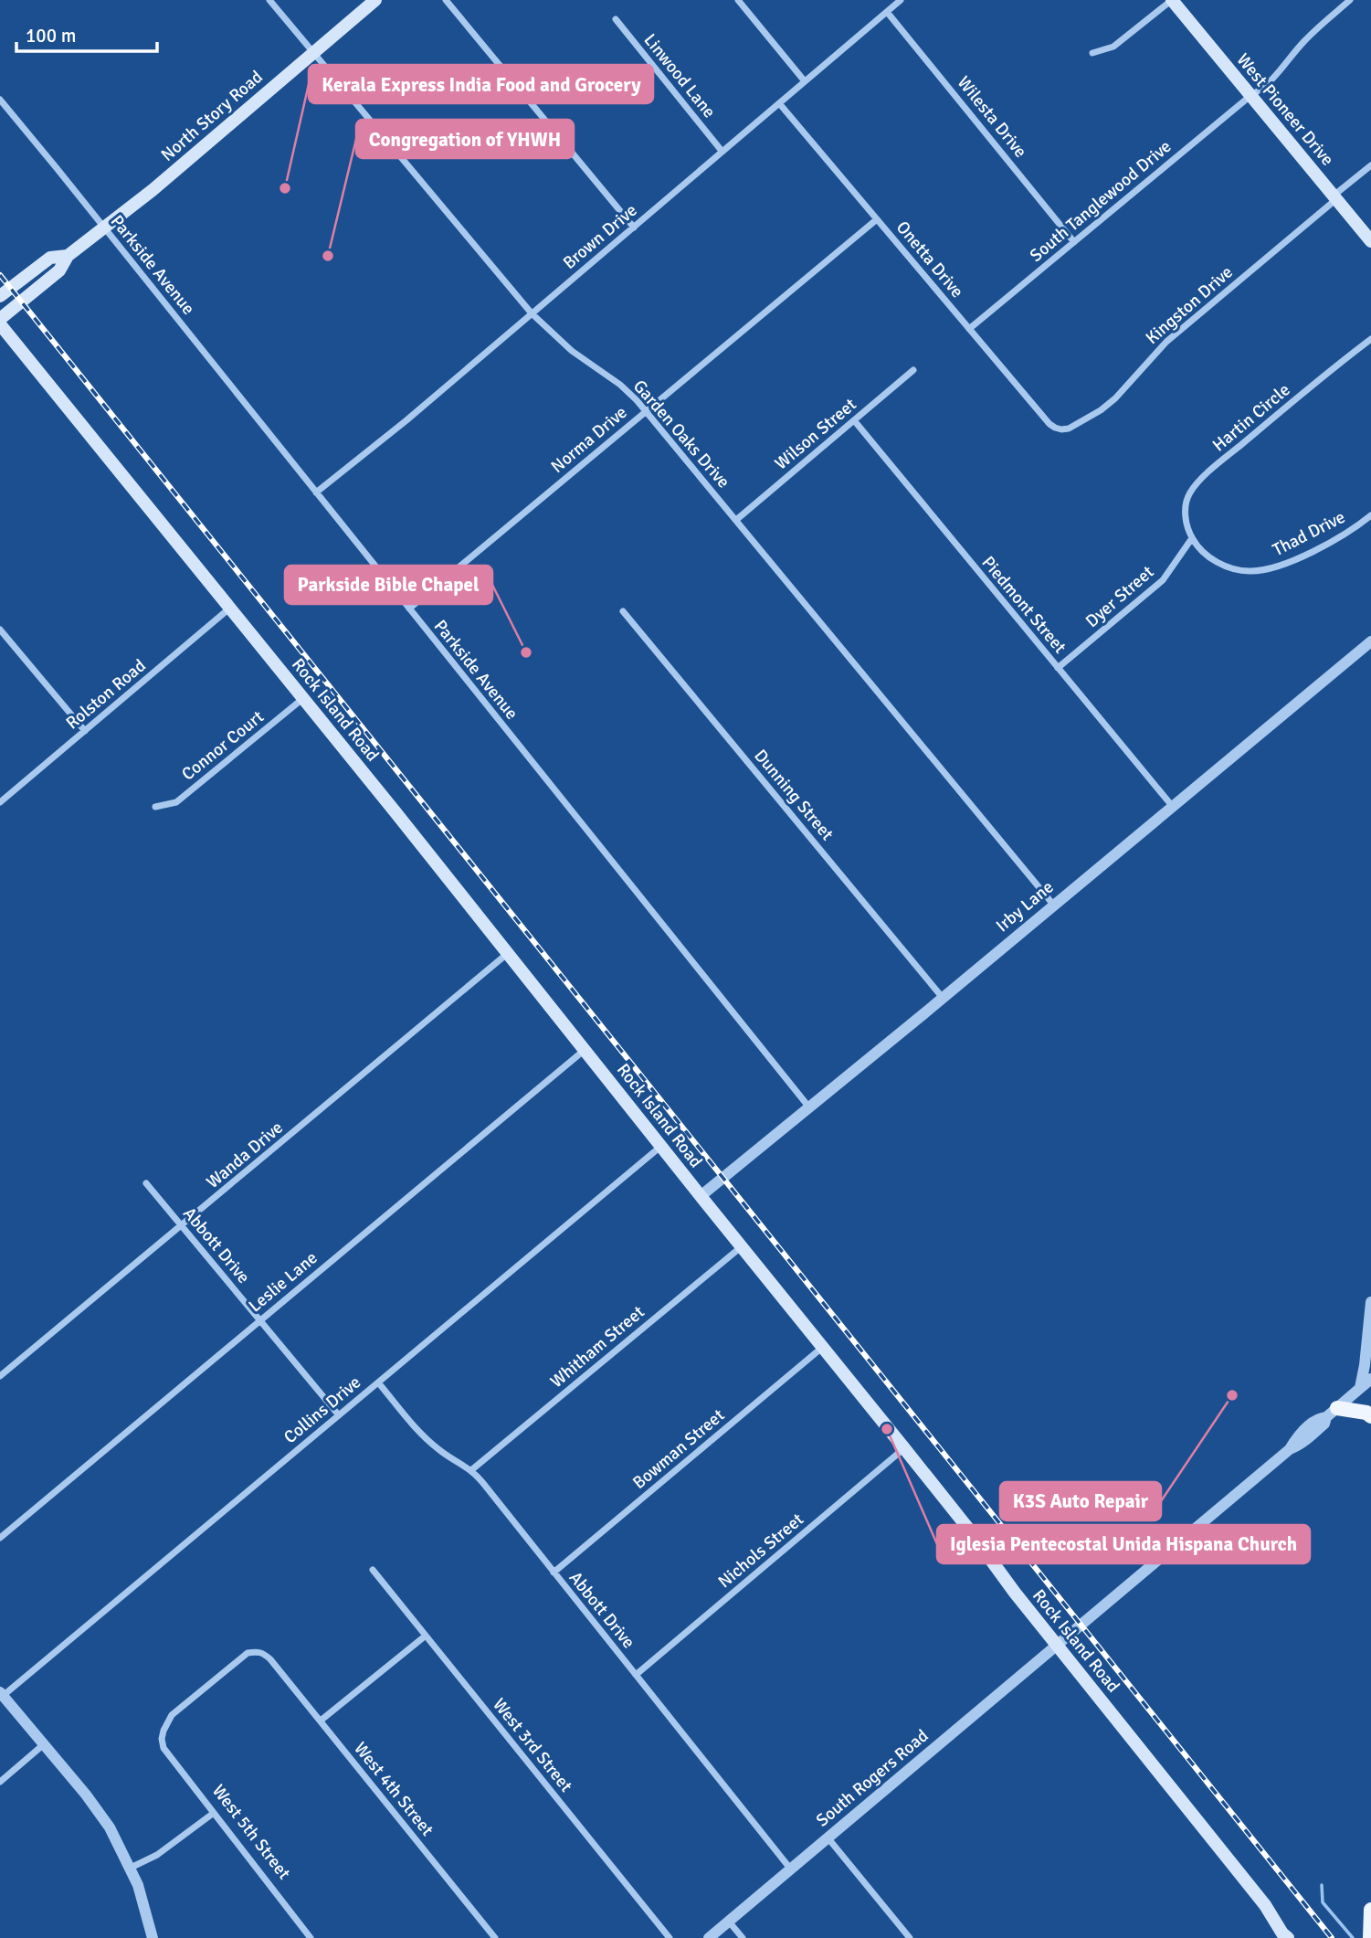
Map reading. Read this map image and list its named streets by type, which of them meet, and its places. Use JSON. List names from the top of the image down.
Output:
{
  "streets": {
    "main road": ["West Pioneer Drive", "North Story Road", "Rock Island Road"],
    "street": [
      "Linwood Lane",
      "Wilesta Drive",
      "South Tanglewood Drive",
      "Brown Drive",
      "Onetta Drive",
      "Parkside Avenue",
      "Kingston Drive",
      "Hartin Circle",
      "Garden Oaks Drive",
      "Wilson Street",
      "Norma Drive",
      "Thad Drive",
      "Dyer Street",
      "Piedmont Street",
      "Rolston Road",
      "Connor Court",
      "Dunning Street",
      "Irby Lane",
      "Wanda Drive",
      "Abbott Drive",
      "Leslie Lane",
      "Whitham Street",
      "Collins Drive",
      "Bowman Street",
      "Nichols Street",
      "West 3rd Street",
      "South Rogers Road",
      "West 4th Street",
      "West 5th Street"
    ]
  },
  "crossings": [
    ["Linwood Lane", "Brown Drive"],
    ["West Pioneer Drive", "South Tanglewood Drive"],
    ["West Pioneer Drive", "Kingston Drive"],
    ["North Story Road", "Parkside Avenue"],
    ["North Story Road", "Garden Oaks Drive"],
    ["Wilesta Drive", "South Tanglewood Drive"],
    ["Wilesta Drive", "Brown Drive"],
    ["South Tanglewood Drive", "Onetta Drive"],
    ["Brown Drive", "Onetta Drive"],
    ["Brown Drive", "Parkside Avenue"],
    ["Brown Drive", "Garden Oaks Drive"],
    ["Onetta Drive", "Kingston Drive"],
    ["Onetta Drive", "Norma Drive"],
    ["Parkside Avenue", "Norma Drive"],
    ["Parkside Avenue", "Irby Lane"],
    ["Hartin Circle", "Thad Drive"],
    ["Hartin Circle", "Dyer Street"],
    ["Garden Oaks Drive", "Wilson Street"],
    ["Garden Oaks Drive", "Norma Drive"],
    ["Garden Oaks Drive", "Irby Lane"],
    ["Wilson Street", "Piedmont Street"],
    ["Thad Drive", "Dyer Street"],
    ["Dyer Street", "Piedmont Street"],
    ["Piedmont Street", "Irby Lane"],
    ["Rolston Road", "Rock Island Road"],
    ["Rock Island Road", "Connor Court"],
    ["Rock Island Road", "Irby Lane"],
    ["Rock Island Road", "Wanda Drive"],
    ["Rock Island Road", "Leslie Lane"],
    ["Rock Island Road", "Whitham Street"],
    ["Rock Island Road", "Collins Drive"],
    ["Rock Island Road", "Bowman Street"],
    ["Rock Island Road", "Nichols Street"],
    ["Rock Island Road", "South Rogers Road"],
    ["Dunning Street", "Irby Lane"],
    ["Wanda Drive", "Abbott Drive"],
    ["Abbott Drive", "Leslie Lane"],
    ["Abbott Drive", "Whitham Street"],
    ["Abbott Drive", "Collins Drive"],
    ["Abbott Drive", "Bowman Street"],
    ["Abbott Drive", "Nichols Street"],
    ["Abbott Drive", "South Rogers Road"],
    ["West 4th Street", "West 5th Street"]
  ],
  "places": [
    "Kerala Express India Food and Grocery",
    "Congregation of YHWH",
    "Parkside Bible Chapel",
    "K3S Auto Repair",
    "Iglesia Pentecostal Unida Hispana Church"
  ],
  "scale_bar": "100 m"
}
